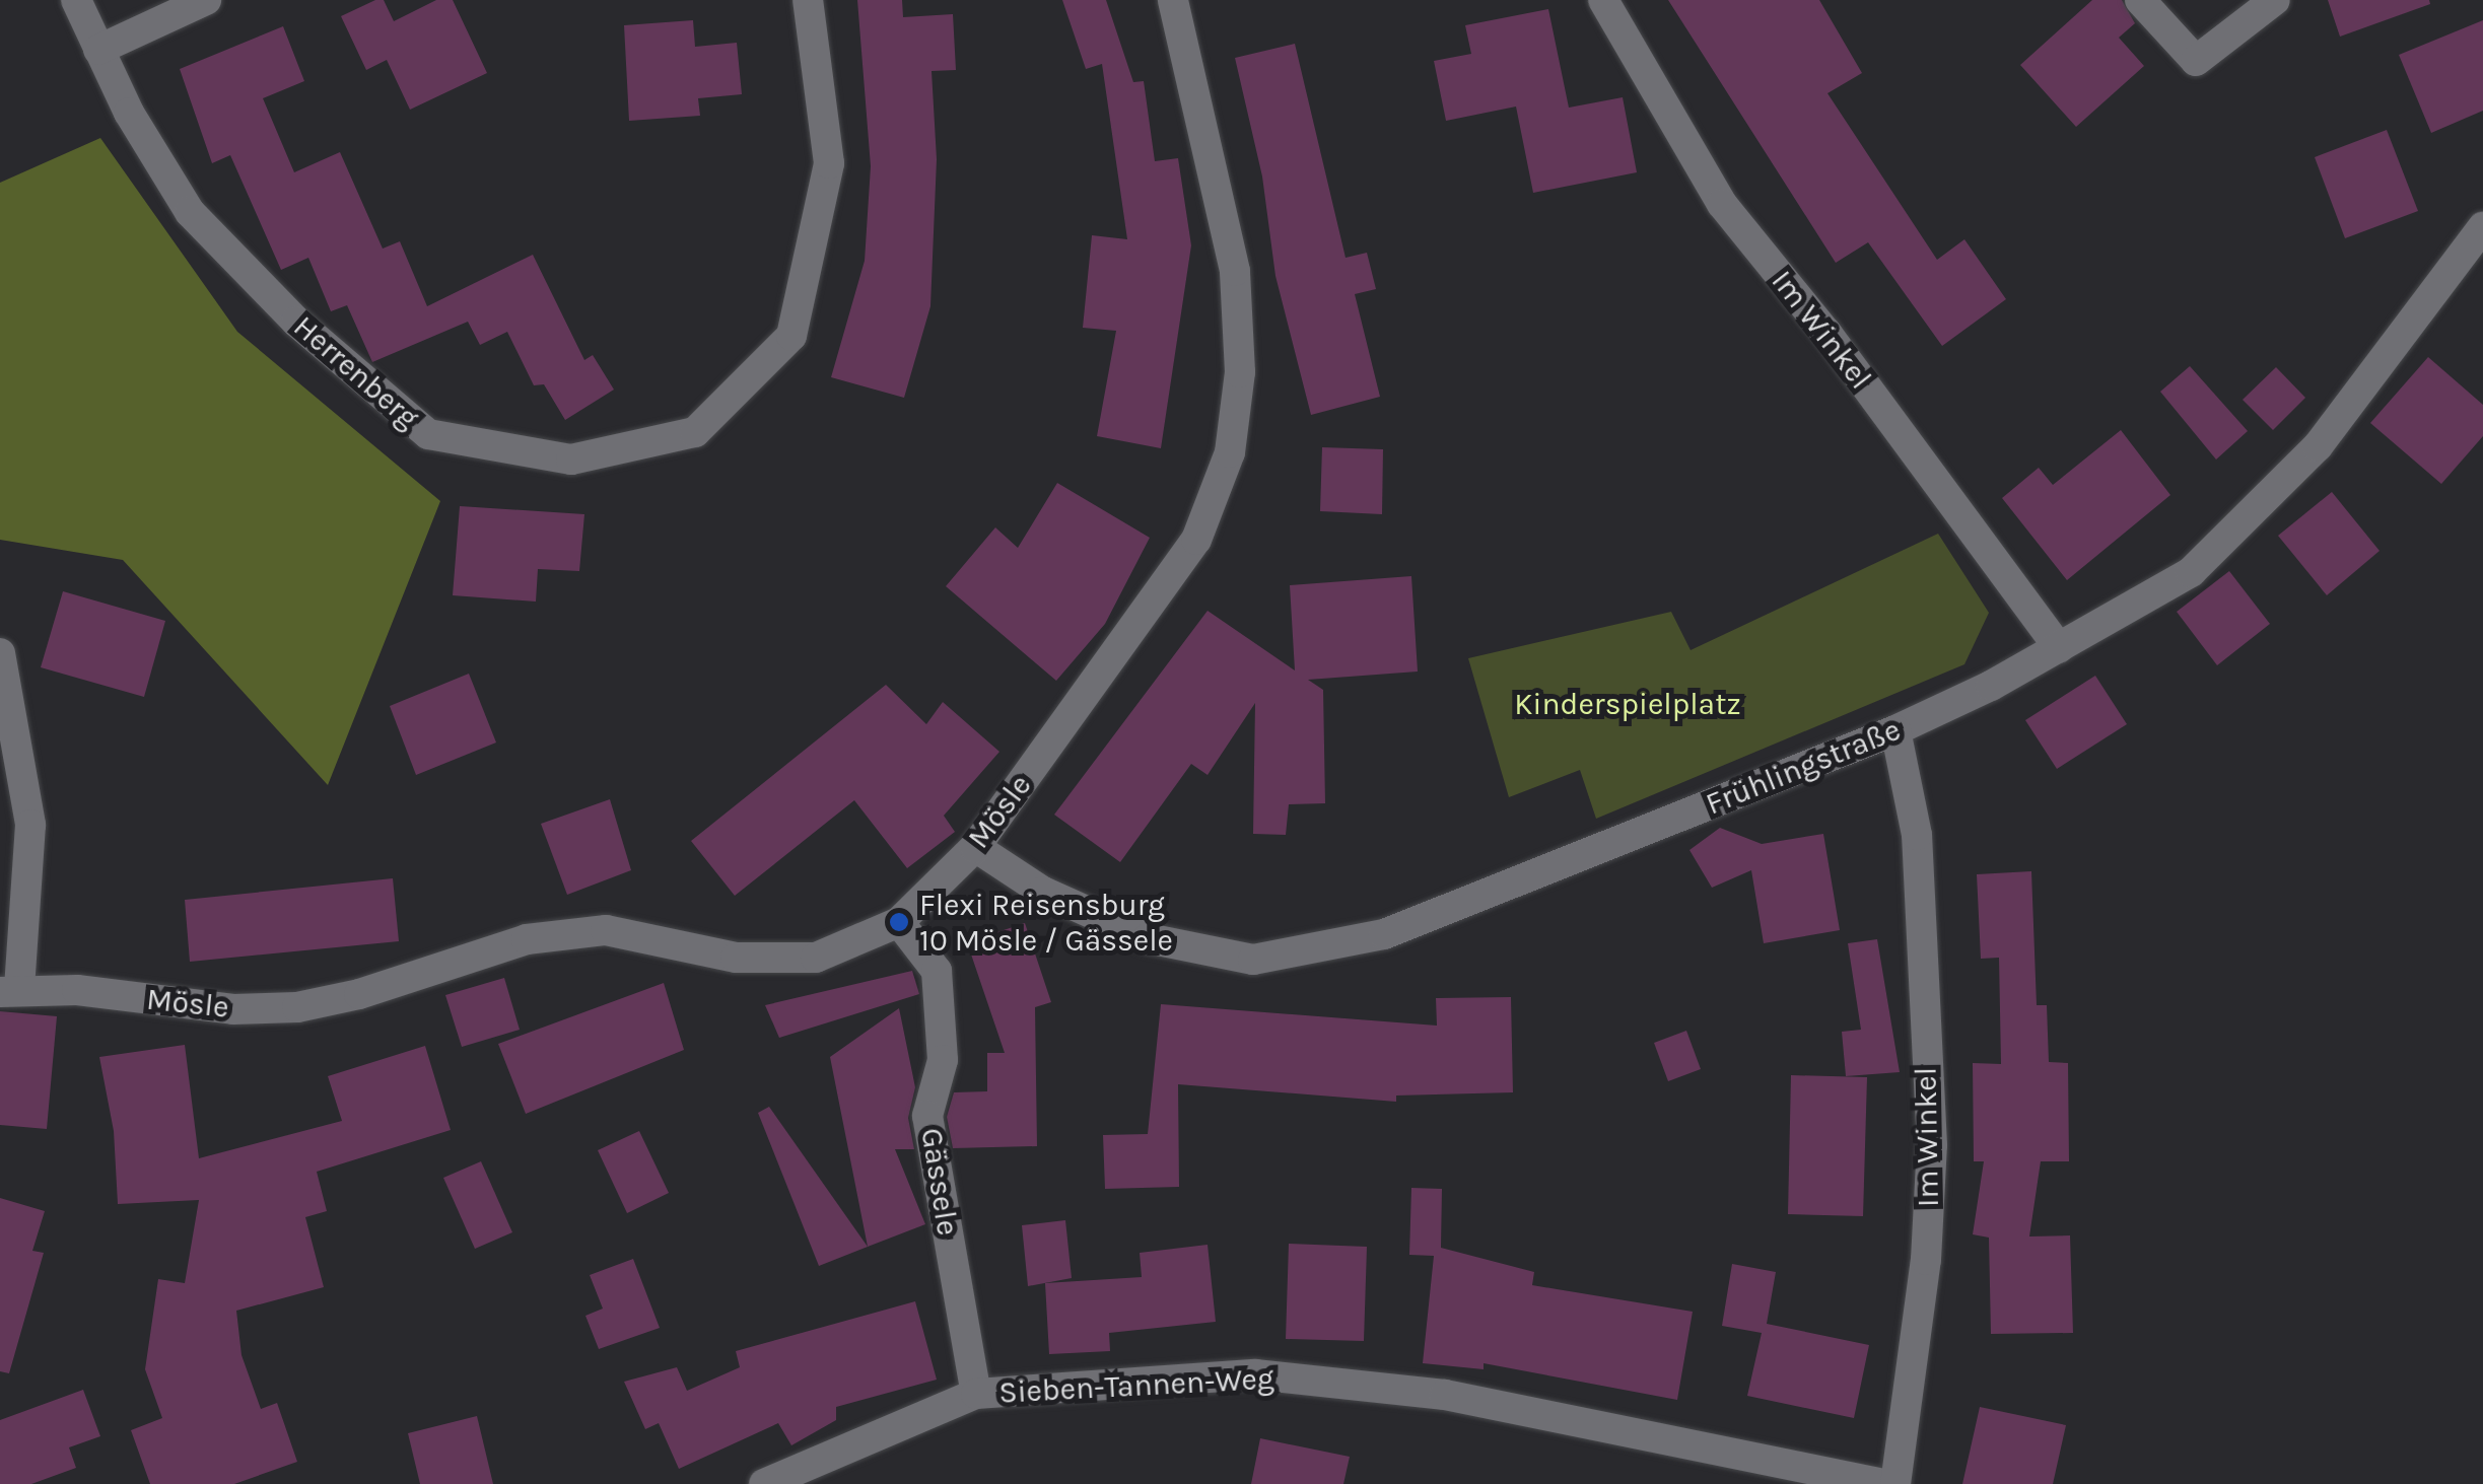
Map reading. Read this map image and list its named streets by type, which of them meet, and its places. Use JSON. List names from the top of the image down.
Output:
{
  "streets": {
    "street": [
      "Im Winkel",
      "Herrenberg",
      "Frühlingstraße",
      "Mösle",
      "Gässele",
      "Sieben-Tannen-Weg"
    ]
  },
  "crossings": [
    ["Im Winkel", "Frühlingstraße"],
    ["Frühlingstraße", "Mösle"],
    ["Mösle", "Gässele"],
    ["Gässele", "Sieben-Tannen-Weg"]
  ],
  "parks": ["Kinderspielplatz"],
  "places": ["Flexi Reisensburg 10 Mösle / Gässele"]
}
